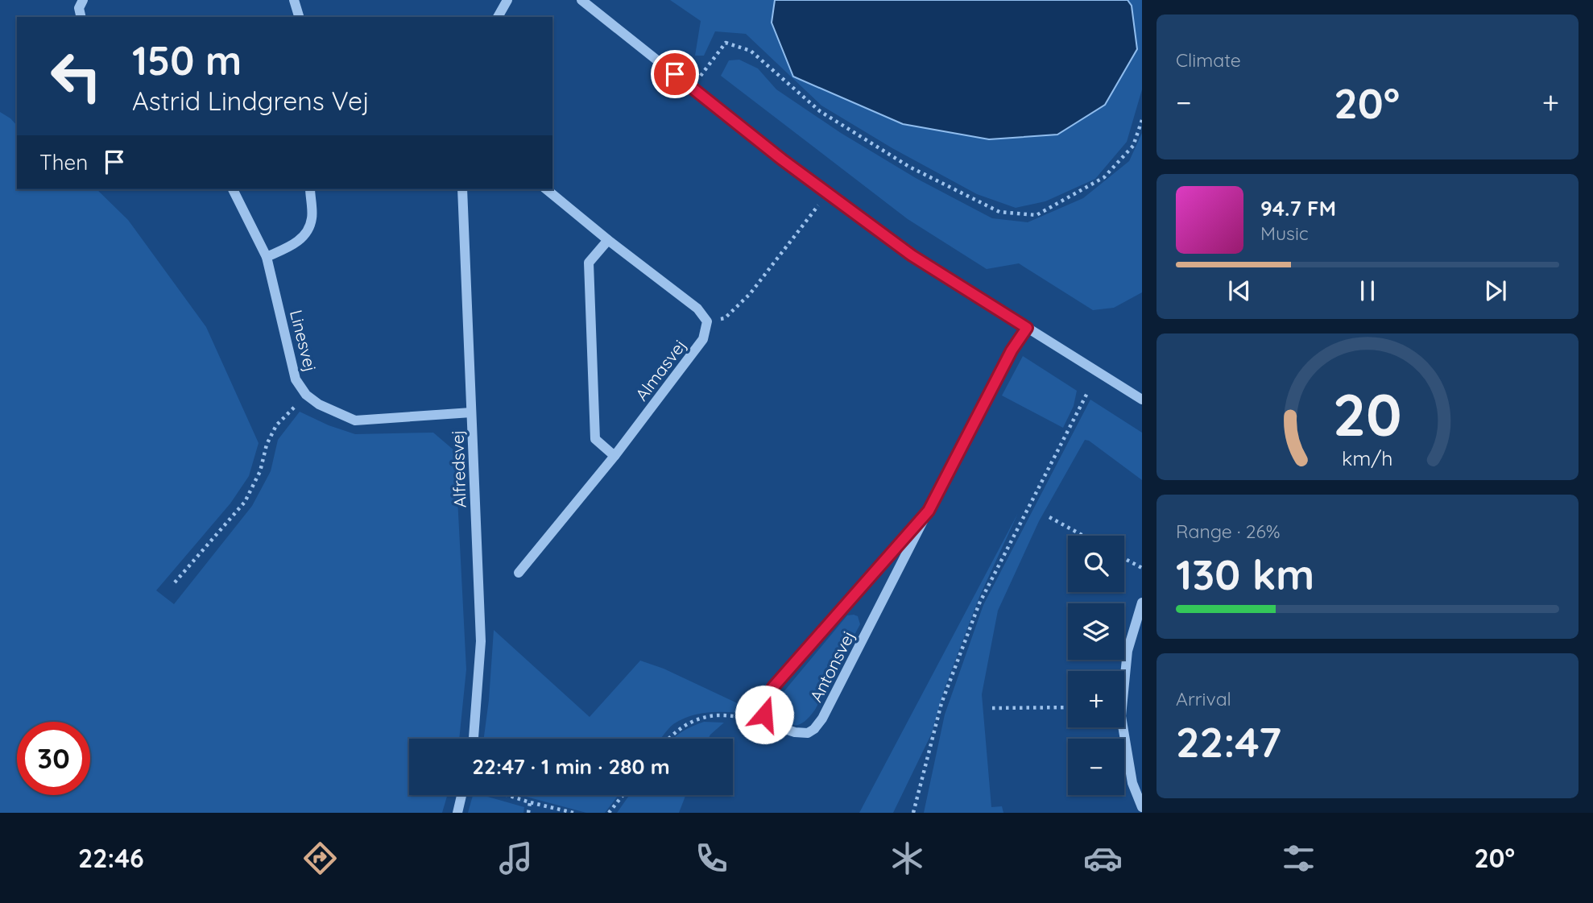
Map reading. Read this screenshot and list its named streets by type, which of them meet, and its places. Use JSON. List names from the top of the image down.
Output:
{
  "streets": {
    "street": [
      "Linesvej",
      "Almasvej",
      "Alfredsvej",
      "Antonsvej"
    ]
  },
  "crossings": [
    ["Linesvej", "Alfredsvej"]
  ],
  "page": {
    "tile": [
      "Climate",
      ["Range · 26%", "130 km"],
      ["Arrival", "22:47"]
    ],
    "turn": ["150 m", "Astrid Lindgrens Vej"],
    "heat": ["−", "20°", "+"],
    "then": "Then",
    "song": ["94.7 FM", "Music"],
    "map_buttons": ["+", "−"],
    "limit": "30",
    "trip": "22:47 · 1 min · 280 m",
    "tabs": ["22:46", "20°"],
    "gauge": ["20", "km/h"]
  }
}
